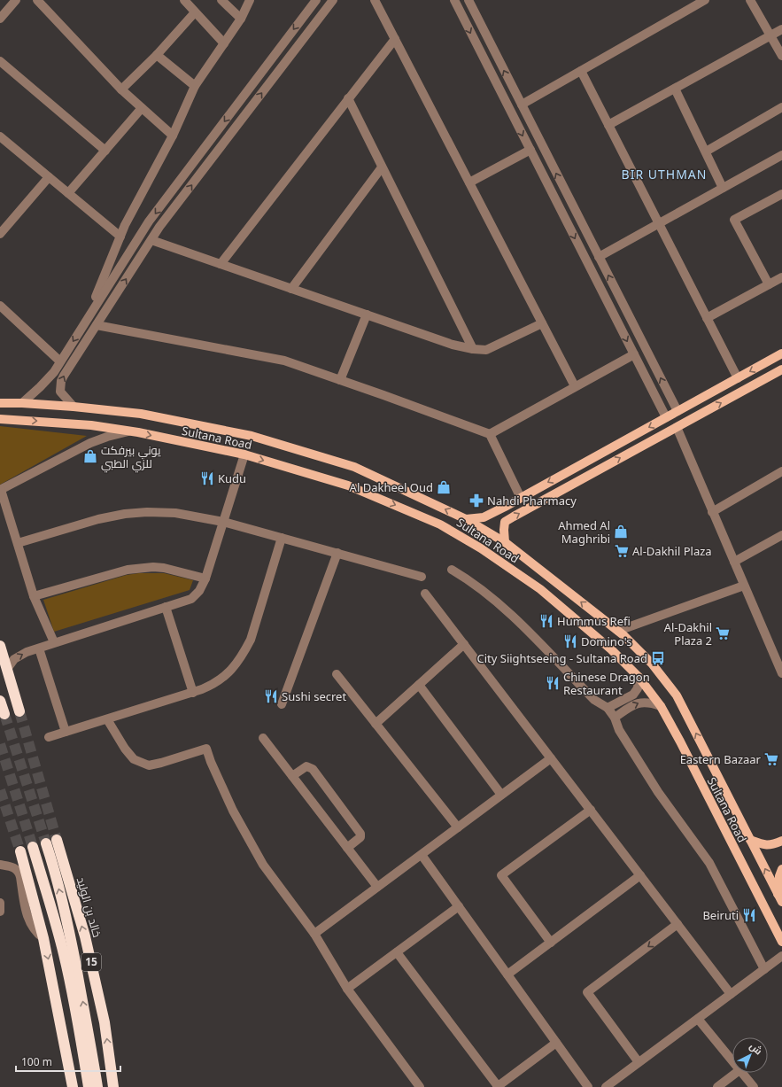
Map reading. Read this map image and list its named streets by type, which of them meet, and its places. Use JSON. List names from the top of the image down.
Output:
{
  "streets": {
    "highway": ["خالد بن الوليد", "15"],
    "main road": ["Sultana Road"]
  },
  "districts": ["BIR UTHMAN"],
  "places": {
    "shop": ["يوني بيرفكت للزي الطبي", "Al Dakheel Oud", "Ahmed Al Maghribi"],
    "restaurant": [
      "Kudu",
      "Hummus Refi",
      "Domino's",
      "Chinese Dragon Restaurant",
      "Sushi secret",
      "Beiruti"
    ],
    "pharmacy": ["Nahdi Pharmacy"],
    "supermarket": ["Al-Dakhil Plaza", "Al-Dakhil Plaza 2", "Eastern Bazaar"],
    "bus stop": ["City Siightseeing - Sultana Road"]
  },
  "scale_bar": "100 m",
  "north": "top right"
}
